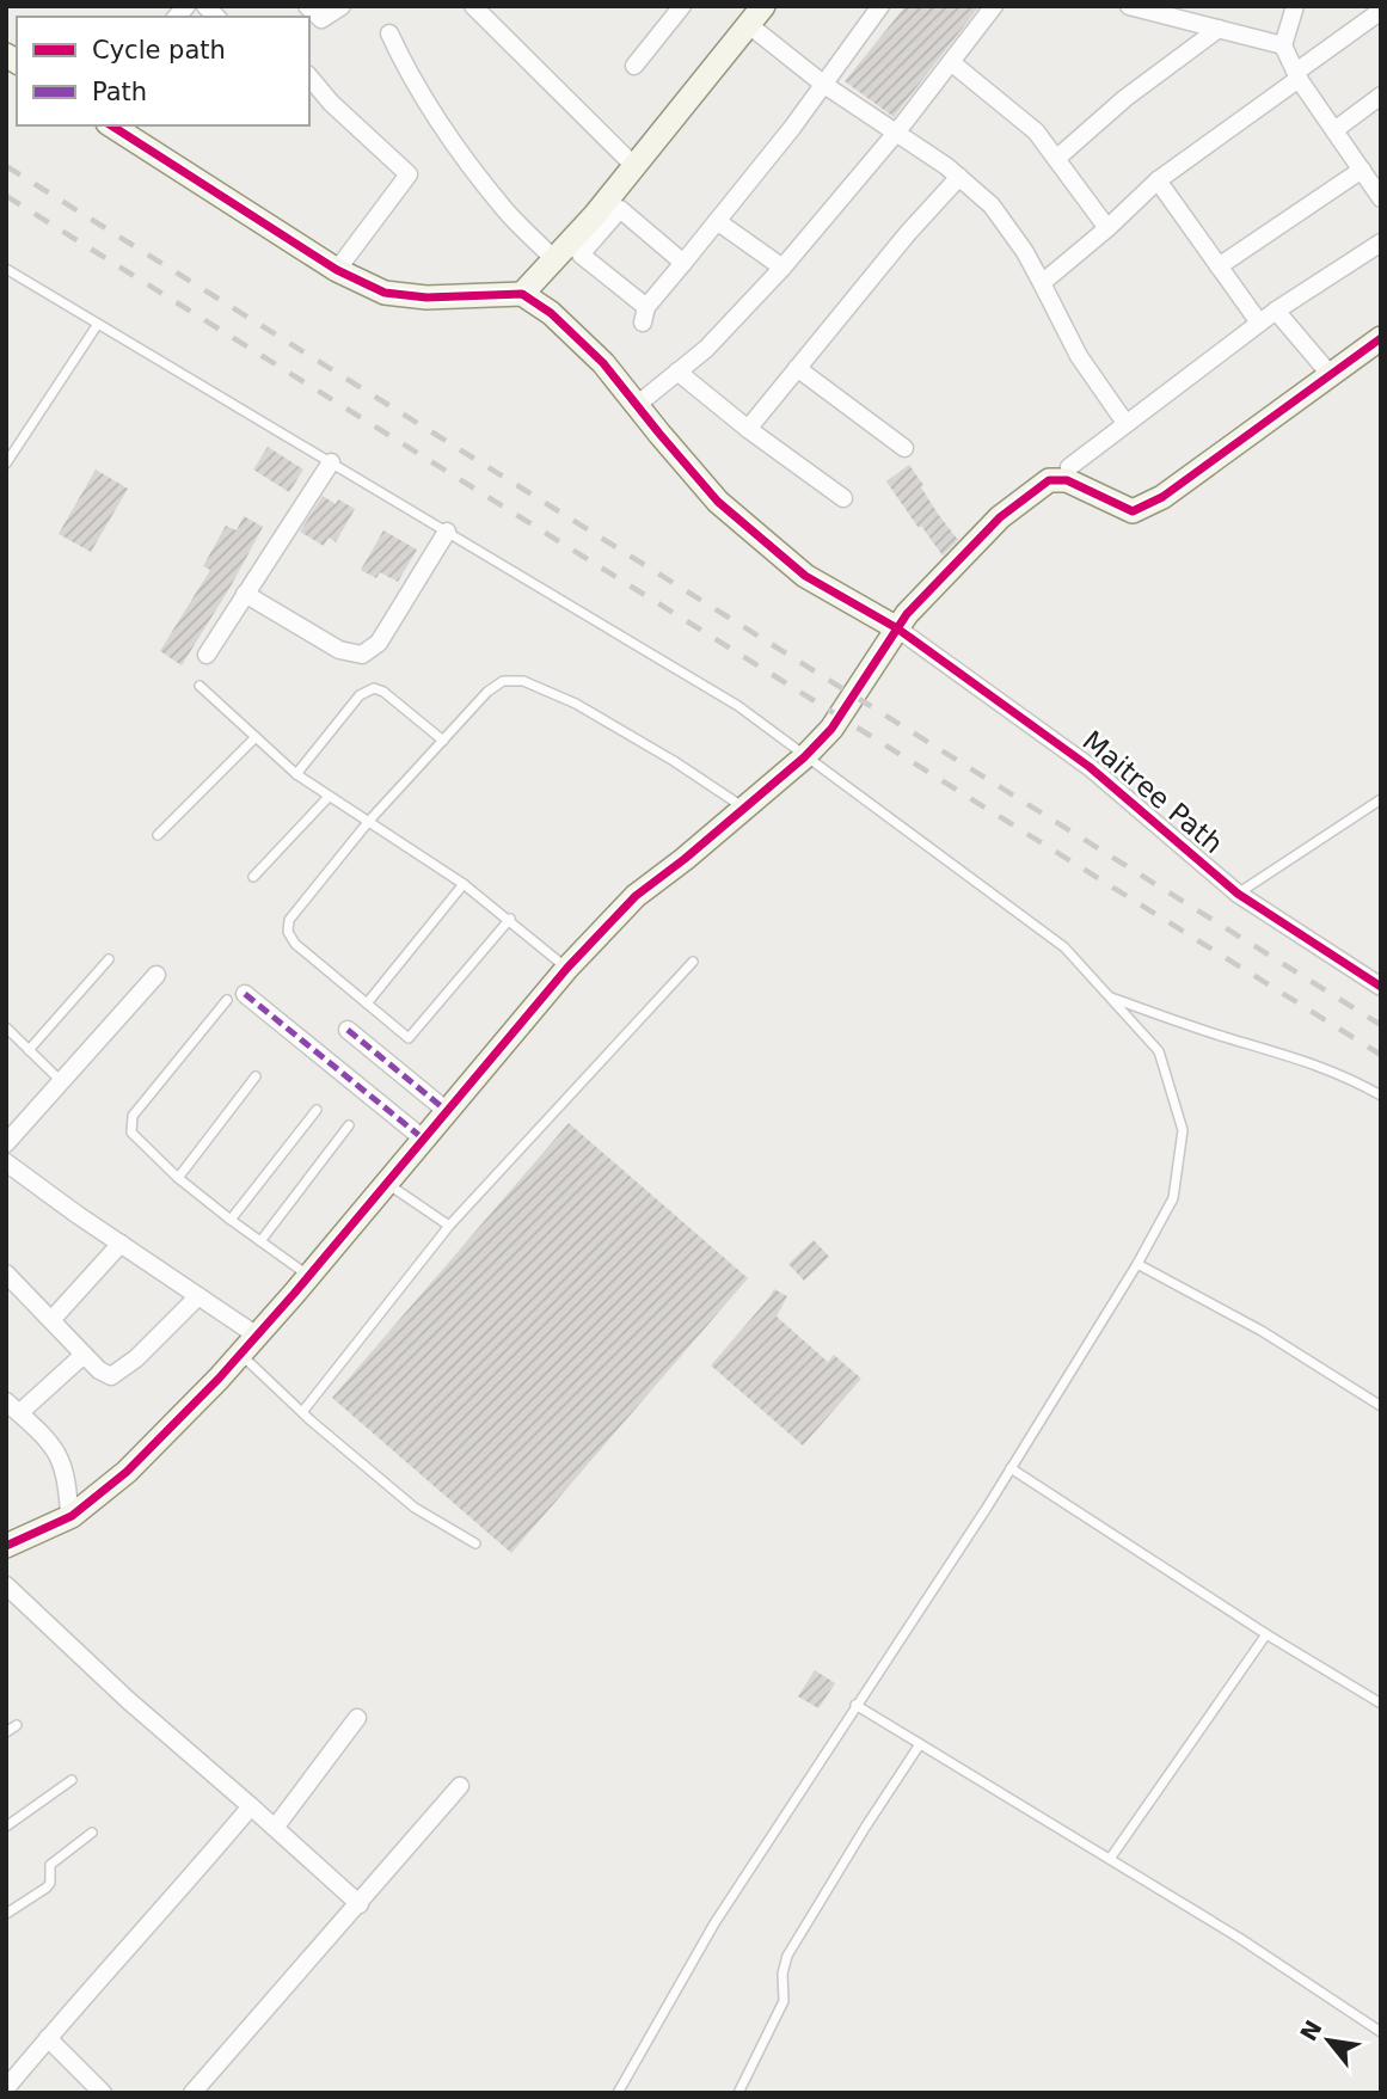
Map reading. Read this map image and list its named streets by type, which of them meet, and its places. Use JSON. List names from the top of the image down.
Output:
{
  "streets": {
    "street": ["Maitree Path"]
  },
  "legend": ["Cycle path", "Path"],
  "north": "top left"
}
